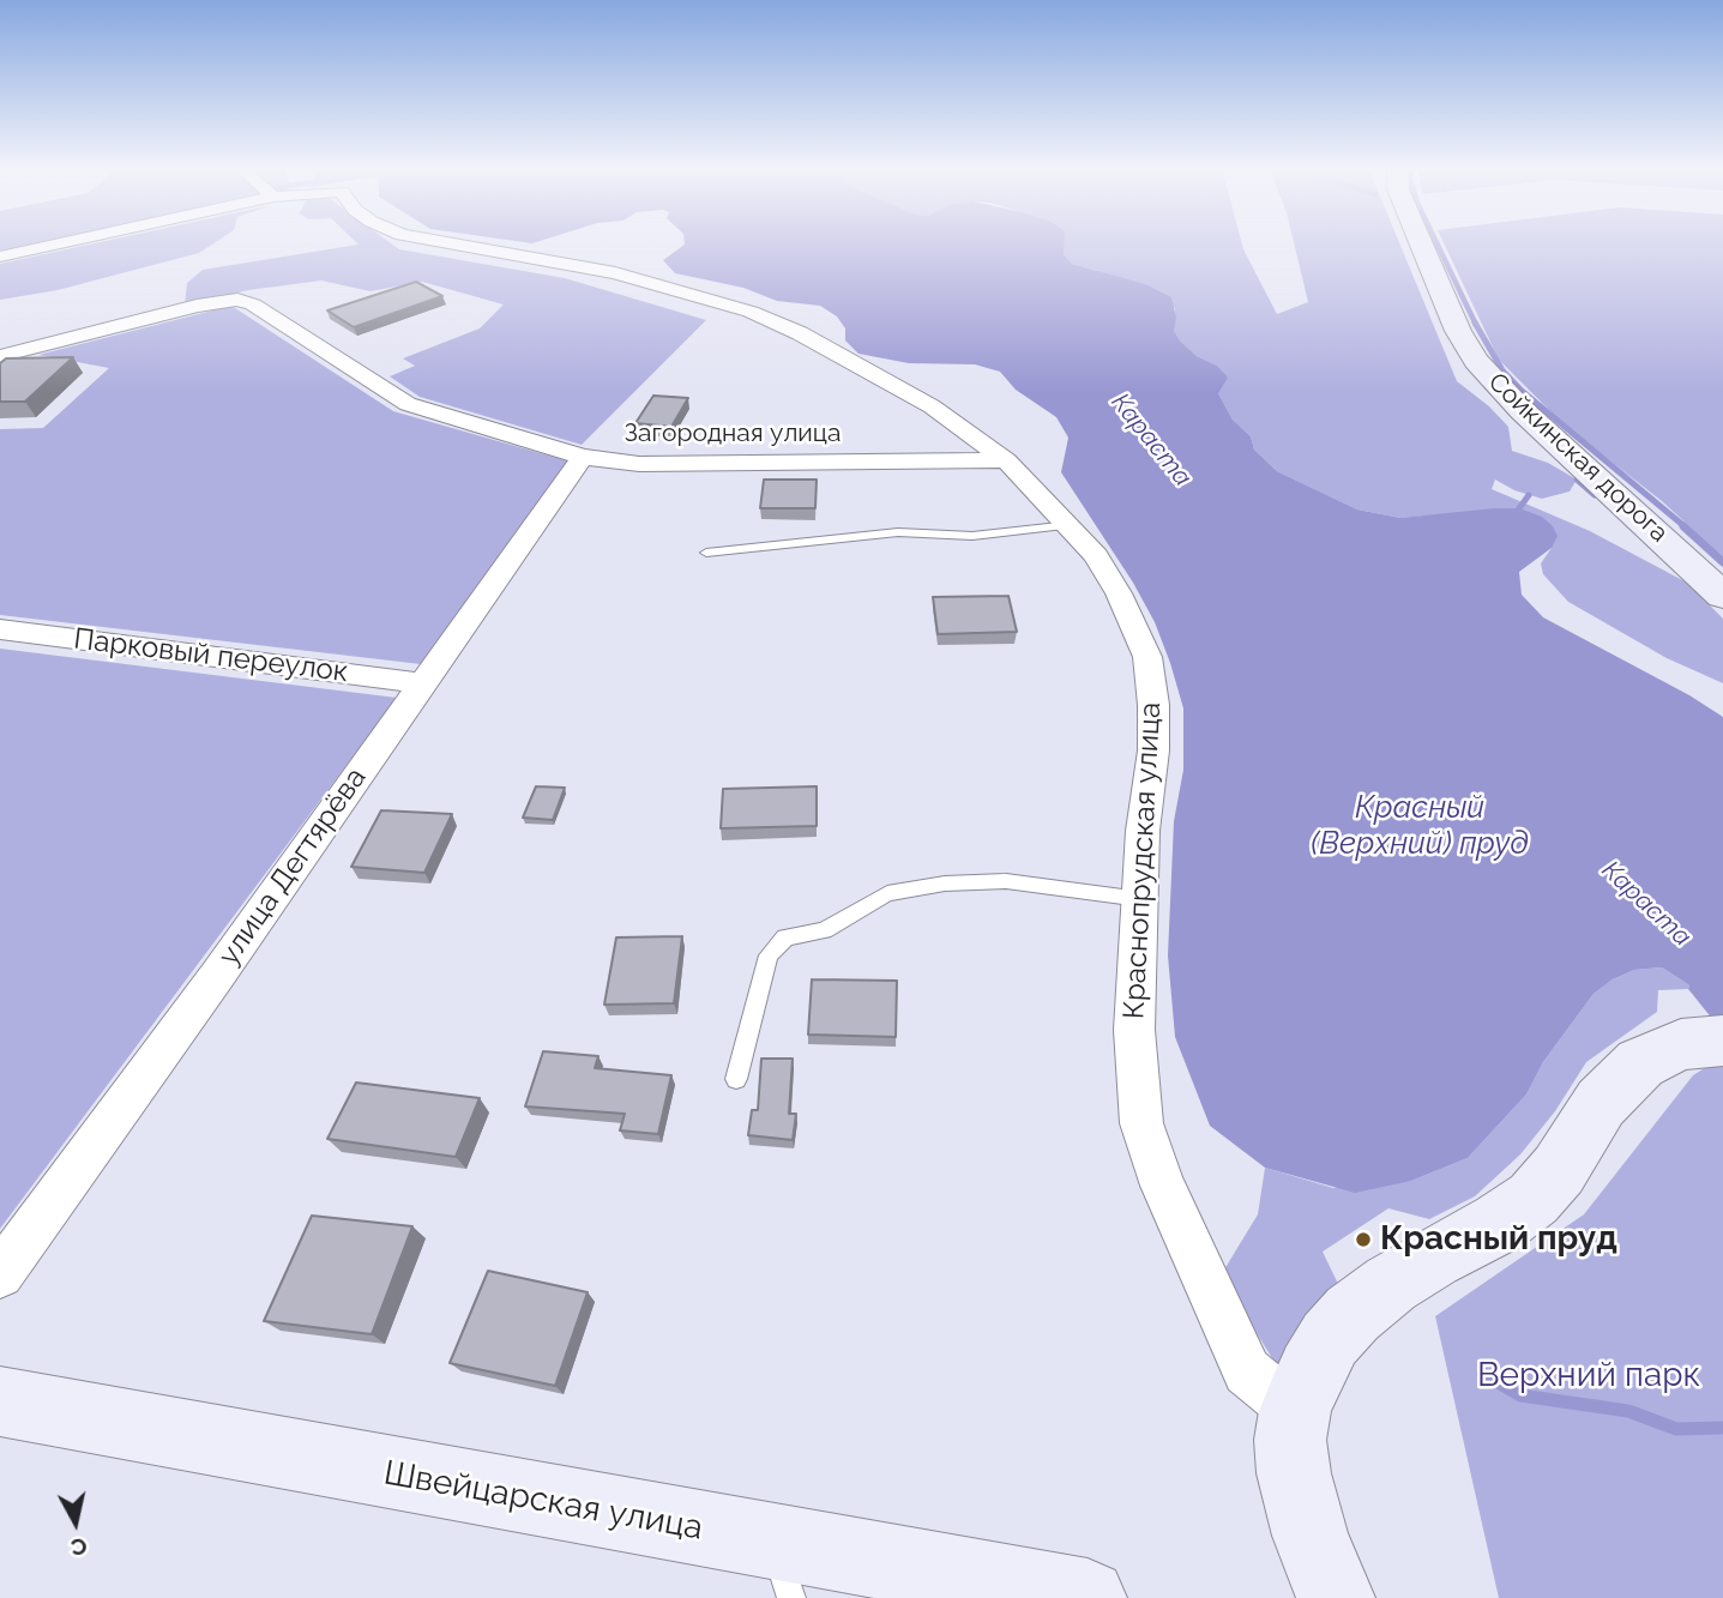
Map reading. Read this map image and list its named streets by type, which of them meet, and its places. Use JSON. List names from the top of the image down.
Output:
{
  "streets": {
    "main road": ["Сойкинская дорога", "Швейцарская улица"],
    "street": [
      "Загородная улица",
      "Парковый переулок",
      "Краснопрудская улица",
      "улица Дегтярёва"
    ]
  },
  "crossings": [
    ["Загородная улица", "Краснопрудская улица"],
    ["Загородная улица", "улица Дегтярёва"],
    ["Парковый переулок", "улица Дегтярёва"]
  ],
  "water": ["Караста", "Красный (Верхний) пруд"],
  "parks": ["Верхний парк"],
  "places": ["Красный пруд"],
  "north": "bottom"
}
